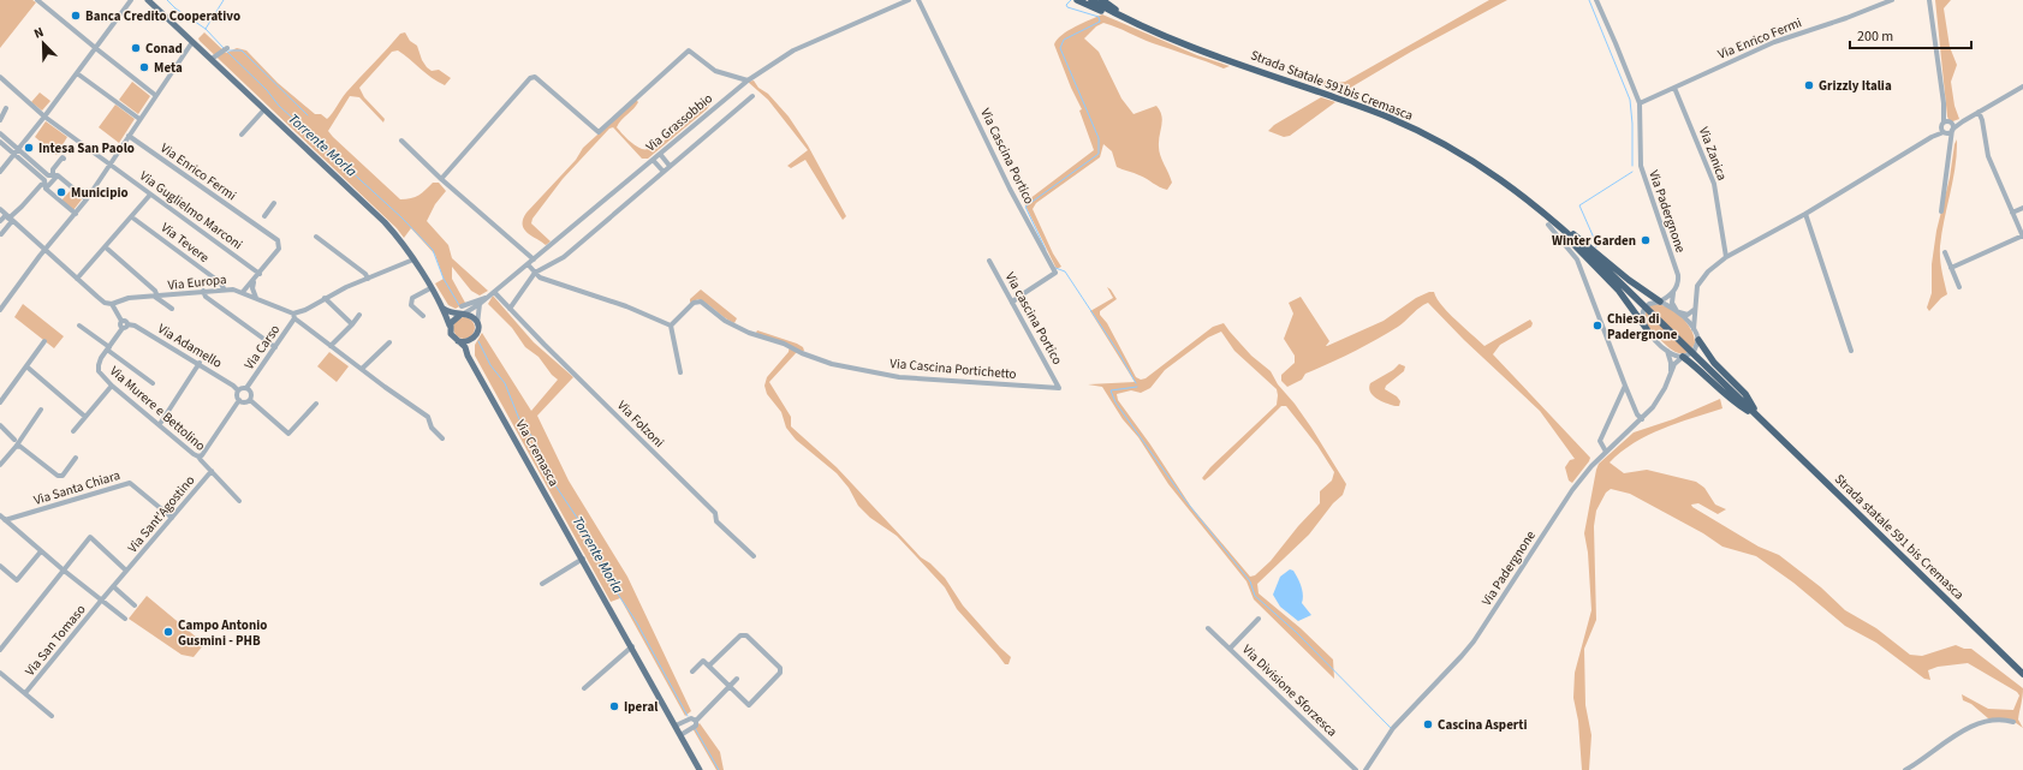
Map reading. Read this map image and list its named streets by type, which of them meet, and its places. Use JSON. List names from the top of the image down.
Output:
{
  "streets": {
    "highway": ["Strada Statale 591bis Cremasca", "Strada statale 591 bis Cremasca"],
    "main road": ["Via Cremasca"],
    "street": [
      "Via Enrico Fermi",
      "Via Grassobbio",
      "Via Zanica",
      "Via Cascina Portico",
      "Via Guglielmo Marconi",
      "Via Padergnone",
      "Via Tevere",
      "Via Europa",
      "Via cascina Portico",
      "Via Adamello",
      "Via Carso",
      "Via Cascina Portichetto",
      "Via Murere e Bettolino",
      "Via Folzoni",
      "Via Santa Chiara",
      "Via Sant'Agostino",
      "Via San Tomaso",
      "Via Divisione Sforzesca"
    ]
  },
  "crossings": [
    ["Via Enrico Fermi", "Via Zanica"],
    ["Via Enrico Fermi", "Via Guglielmo Marconi"],
    ["Via Enrico Fermi", "Via Padergnone"],
    ["Via Enrico Fermi", "Via Europa"],
    ["Strada Statale 591bis Cremasca", "Strada statale 591 bis Cremasca"],
    ["Via Grassobbio", "Via Folzoni"],
    ["Via Grassobbio", "Via Cremasca"],
    ["Via Cascina Portico", "Via cascina Portico"],
    ["Via Tevere", "Via Europa"],
    ["Via Europa", "Via Carso"],
    ["Via cascina Portico", "Via Cascina Portichetto"],
    ["Via Adamello", "Via Carso"],
    ["Via Adamello", "Via Murere e Bettolino"],
    ["Via Murere e Bettolino", "Via Sant'Agostino"],
    ["Via Santa Chiara", "Via Sant'Agostino"],
    ["Via Sant'Agostino", "Via San Tomaso"]
  ],
  "water": ["Torrente Morla"],
  "places": [
    "Banca Credito Cooperativo",
    "Conad",
    "Meta",
    "Grizzly Italia",
    "Intesa San Paolo",
    "Municipio",
    "Winter Garden",
    "Chiesa di Padergnone",
    "Campo Antonio Gusmini - PHB",
    "Iperal",
    "Cascina Asperti"
  ],
  "scale_bar": "200 m",
  "north": "top left"
}
